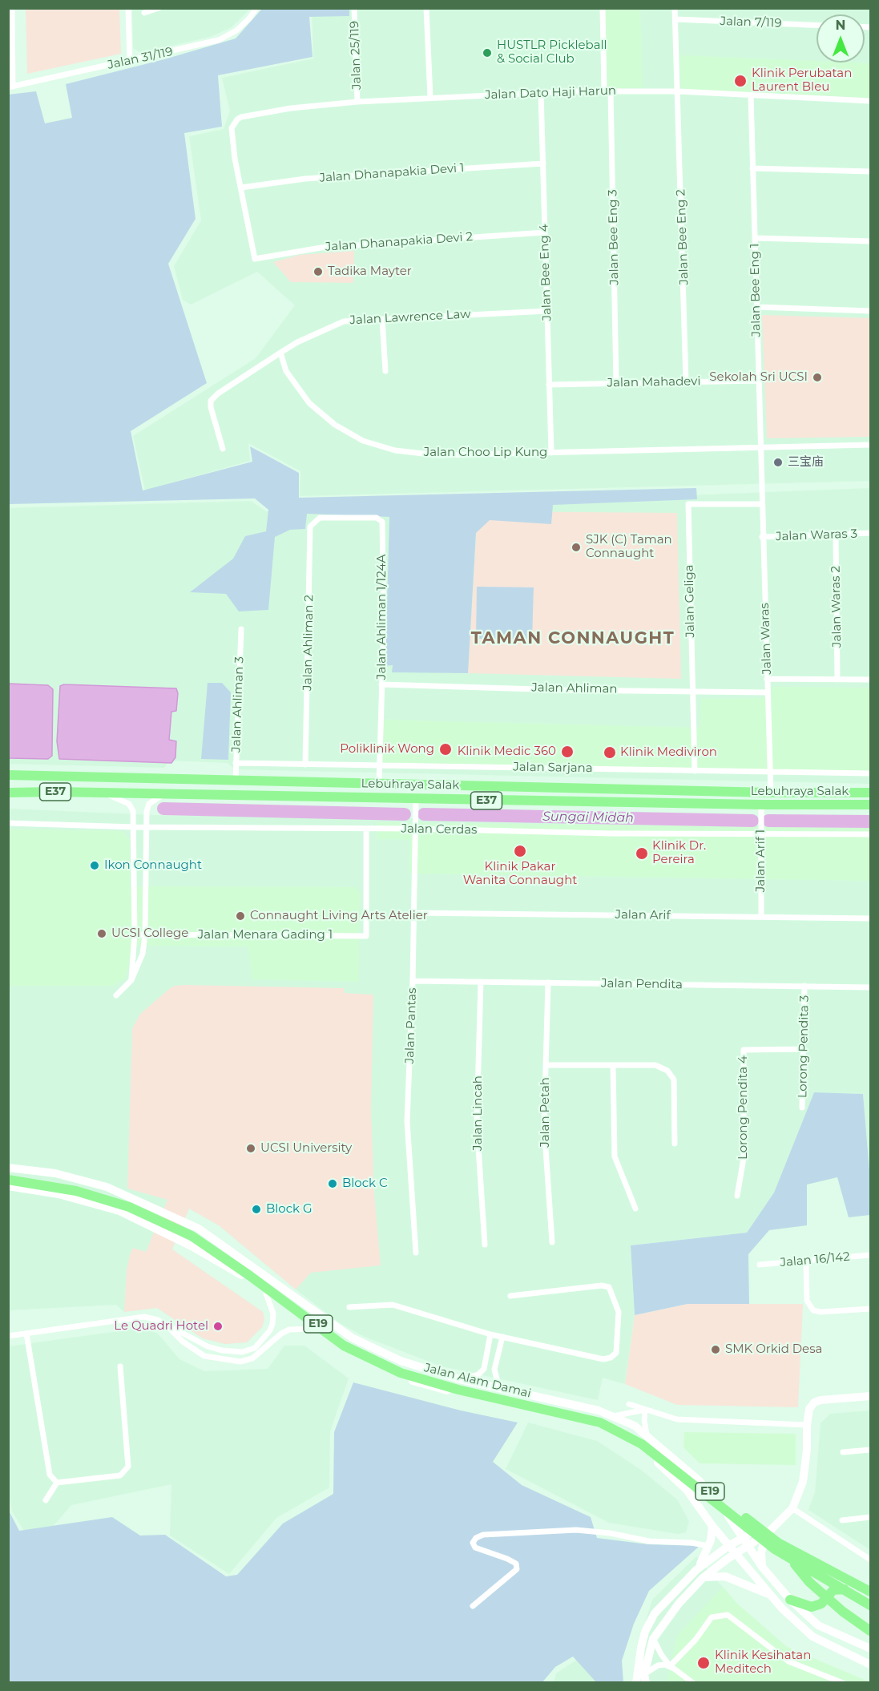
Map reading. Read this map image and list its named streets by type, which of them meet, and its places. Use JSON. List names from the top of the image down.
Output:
{
  "streets": {
    "highway": ["Lebuhraya Salak", "E37", "E19"],
    "main road": ["Jalan Alam Damai"],
    "street": [
      "Jalan 7/119",
      "Jalan 25/119",
      "Jalan 31/119",
      "Jalan Dato Haji Harun",
      "Jalan Dhanapakia Devi 1",
      "Jalan Bee Eng 3",
      "Jalan Bee Eng 2",
      "Jalan Dhanapakia Devi 2",
      "Jalan Bee Eng 4",
      "Jalan Bee Eng 1",
      "Jalan Lawrence Law",
      "Jalan Mahadevi",
      "Jalan Choo Lip Kung",
      "Jalan Waras 3",
      "Jalan Geliga",
      "Jalan Waras 2",
      "Jalan Ahliman 1/124A",
      "Jalan Waras",
      "Jalan Ahliman 2",
      "Jalan Ahliman",
      "Jalan Ahliman 3",
      "Jalan Sarjana",
      "Jalan Cerdas",
      "Jalan Arif 1",
      "Jalan Arif",
      "Jalan Menara Gading 1",
      "Jalan Pendita",
      "Jalan Pantas",
      "Lorong Pendita 3",
      "Lorong Pendita 4",
      "Jalan Petah",
      "Jalan Lincah",
      "Jalan 16/142"
    ]
  },
  "crossings": [
    ["Jalan 7/119", "Jalan Bee Eng 2"],
    ["Jalan 25/119", "Jalan Dato Haji Harun"],
    ["Jalan Dato Haji Harun", "Jalan Dhanapakia Devi 1"],
    ["Jalan Dato Haji Harun", "Jalan Bee Eng 3"],
    ["Jalan Dato Haji Harun", "Jalan Bee Eng 2"],
    ["Jalan Dato Haji Harun", "Jalan Dhanapakia Devi 2"],
    ["Jalan Dato Haji Harun", "Jalan Bee Eng 4"],
    ["Jalan Dato Haji Harun", "Jalan Bee Eng 1"],
    ["Jalan Dhanapakia Devi 1", "Jalan Dhanapakia Devi 2"],
    ["Jalan Dhanapakia Devi 1", "Jalan Bee Eng 4"],
    ["Jalan Bee Eng 3", "Jalan Mahadevi"],
    ["Jalan Bee Eng 2", "Jalan Mahadevi"],
    ["Jalan Dhanapakia Devi 2", "Jalan Bee Eng 4"],
    ["Jalan Bee Eng 4", "Jalan Lawrence Law"],
    ["Jalan Bee Eng 4", "Jalan Mahadevi"],
    ["Jalan Bee Eng 4", "Jalan Choo Lip Kung"],
    ["Jalan Bee Eng 1", "Jalan Mahadevi"],
    ["Jalan Bee Eng 1", "Jalan Choo Lip Kung"],
    ["Jalan Bee Eng 1", "Jalan Waras"],
    ["Jalan Lawrence Law", "Jalan Choo Lip Kung"],
    ["Jalan Waras 3", "Jalan Waras 2"],
    ["Jalan Waras 3", "Jalan Waras"],
    ["Jalan Geliga", "Jalan Waras"],
    ["Jalan Geliga", "Jalan Ahliman"],
    ["Jalan Geliga", "Jalan Sarjana"],
    ["Jalan Ahliman 1/124A", "Jalan Ahliman 2"],
    ["Jalan Ahliman 1/124A", "Jalan Ahliman"],
    ["Jalan Ahliman 1/124A", "Jalan Sarjana"],
    ["Jalan Ahliman 1/124A", "Lebuhraya Salak"],
    ["Jalan Waras", "Jalan Ahliman"],
    ["Jalan Waras", "Jalan Sarjana"],
    ["Jalan Waras", "Lebuhraya Salak"],
    ["Jalan Ahliman 2", "Jalan Sarjana"],
    ["Jalan Ahliman 3", "Jalan Sarjana"],
    ["Jalan Ahliman 3", "Lebuhraya Salak"],
    ["Lebuhraya Salak", "Jalan Arif 1"],
    ["Lebuhraya Salak", "Jalan Pantas"],
    ["Jalan Cerdas", "Jalan Arif 1"],
    ["Jalan Cerdas", "Jalan Menara Gading 1"],
    ["Jalan Cerdas", "Jalan Pantas"],
    ["Jalan Arif 1", "Jalan Arif"],
    ["Jalan Arif", "Jalan Pantas"],
    ["Jalan Pendita", "Jalan Pantas"],
    ["Jalan Pendita", "Lorong Pendita 3"],
    ["Jalan Pendita", "Jalan Petah"],
    ["Jalan Pendita", "Jalan Lincah"],
    ["Lorong Pendita 3", "Lorong Pendita 4"]
  ],
  "districts": ["TAMAN CONNAUGHT"],
  "water": ["Sungai Midah"],
  "places": [
    "HUSTLR Pickleball & Social Club",
    "Klinik Perubatan Laurent Bleu",
    "Tadika Mayter",
    "Sekolah Sri UCSI",
    "三宝庙",
    "SJK (C) Taman Connaught",
    "Poliklinik Wong",
    "Klinik Medic 360",
    "Klinik Mediviron",
    "Klinik Pakar Wanita Connaught",
    "Klinik Dr. Pereira",
    "Ikon Connaught",
    "Connaught Living Arts Atelier",
    "UCSI College",
    "UCSI University",
    "Block C",
    "Block G",
    "Le Quadri Hotel",
    "SMK Orkid Desa",
    "Klinik Kesihatan Meditech"
  ],
  "north": "top"
}
